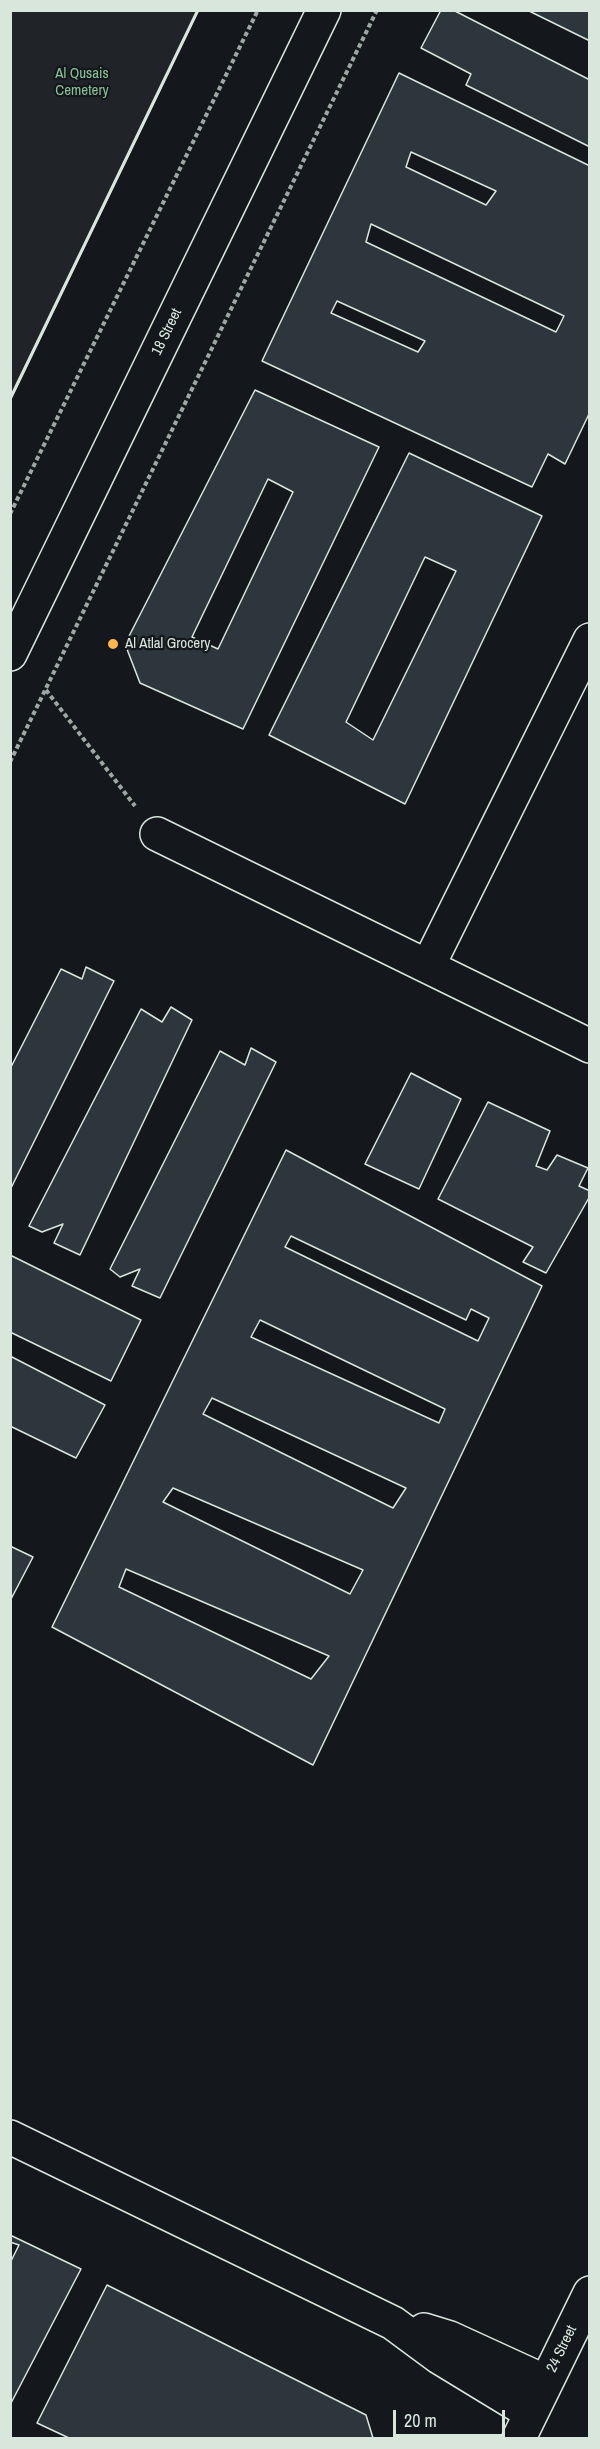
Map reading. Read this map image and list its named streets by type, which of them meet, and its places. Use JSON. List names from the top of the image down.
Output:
{
  "streets": {
    "street": ["18 Street", "24 Street"]
  },
  "parks": ["Al Qusais Cemetery"],
  "places": ["Al Atlal Grocery"],
  "scale_bar": "20 m"
}
